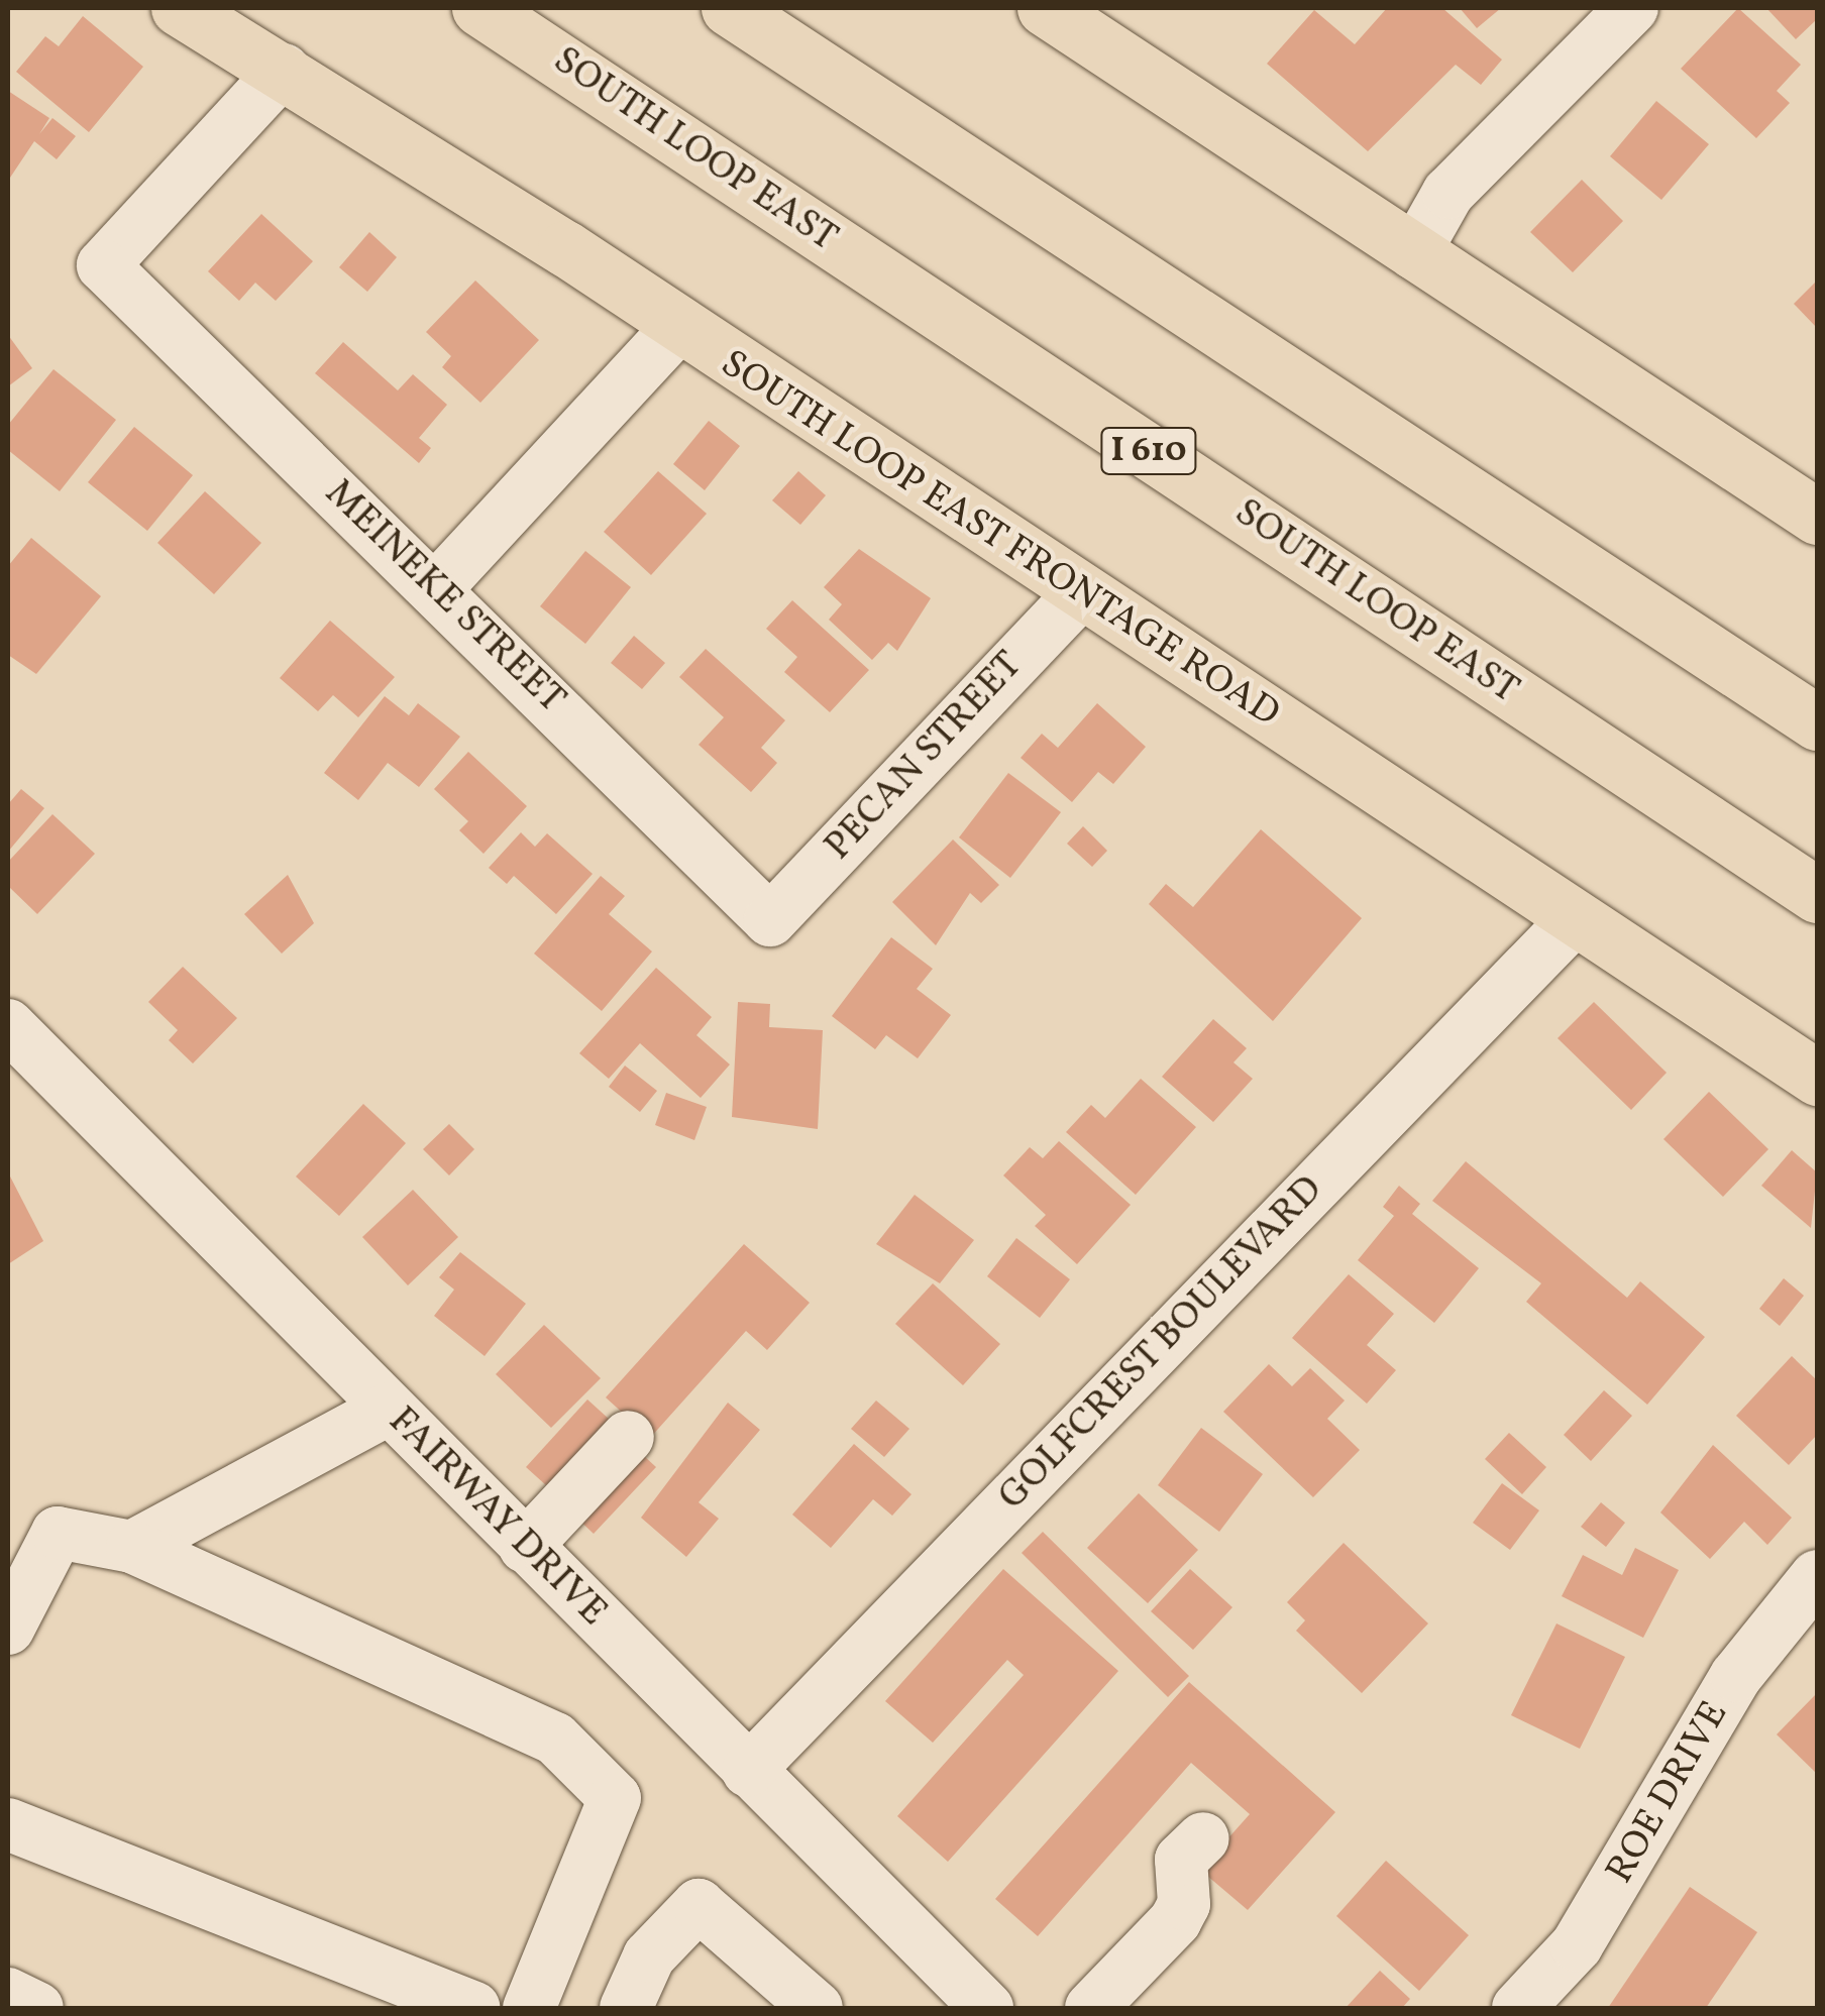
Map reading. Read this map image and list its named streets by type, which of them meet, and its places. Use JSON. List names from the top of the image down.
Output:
{
  "streets": {
    "main road": ["SOUTH LOOP EAST", "I 610", "SOUTH LOOP EAST FRONTAGE ROAD"],
    "street": [
      "MEINEKE STREET",
      "PECAN STREET",
      "GOLFCREST BOULEVARD",
      "FAIRWAY DRIVE",
      "ROE DRIVE"
    ]
  },
  "crossings": [
    ["SOUTH LOOP EAST FRONTAGE ROAD", "MEINEKE STREET"],
    ["SOUTH LOOP EAST FRONTAGE ROAD", "PECAN STREET"],
    ["SOUTH LOOP EAST FRONTAGE ROAD", "GOLFCREST BOULEVARD"],
    ["MEINEKE STREET", "PECAN STREET"],
    ["GOLFCREST BOULEVARD", "FAIRWAY DRIVE"]
  ]
}
